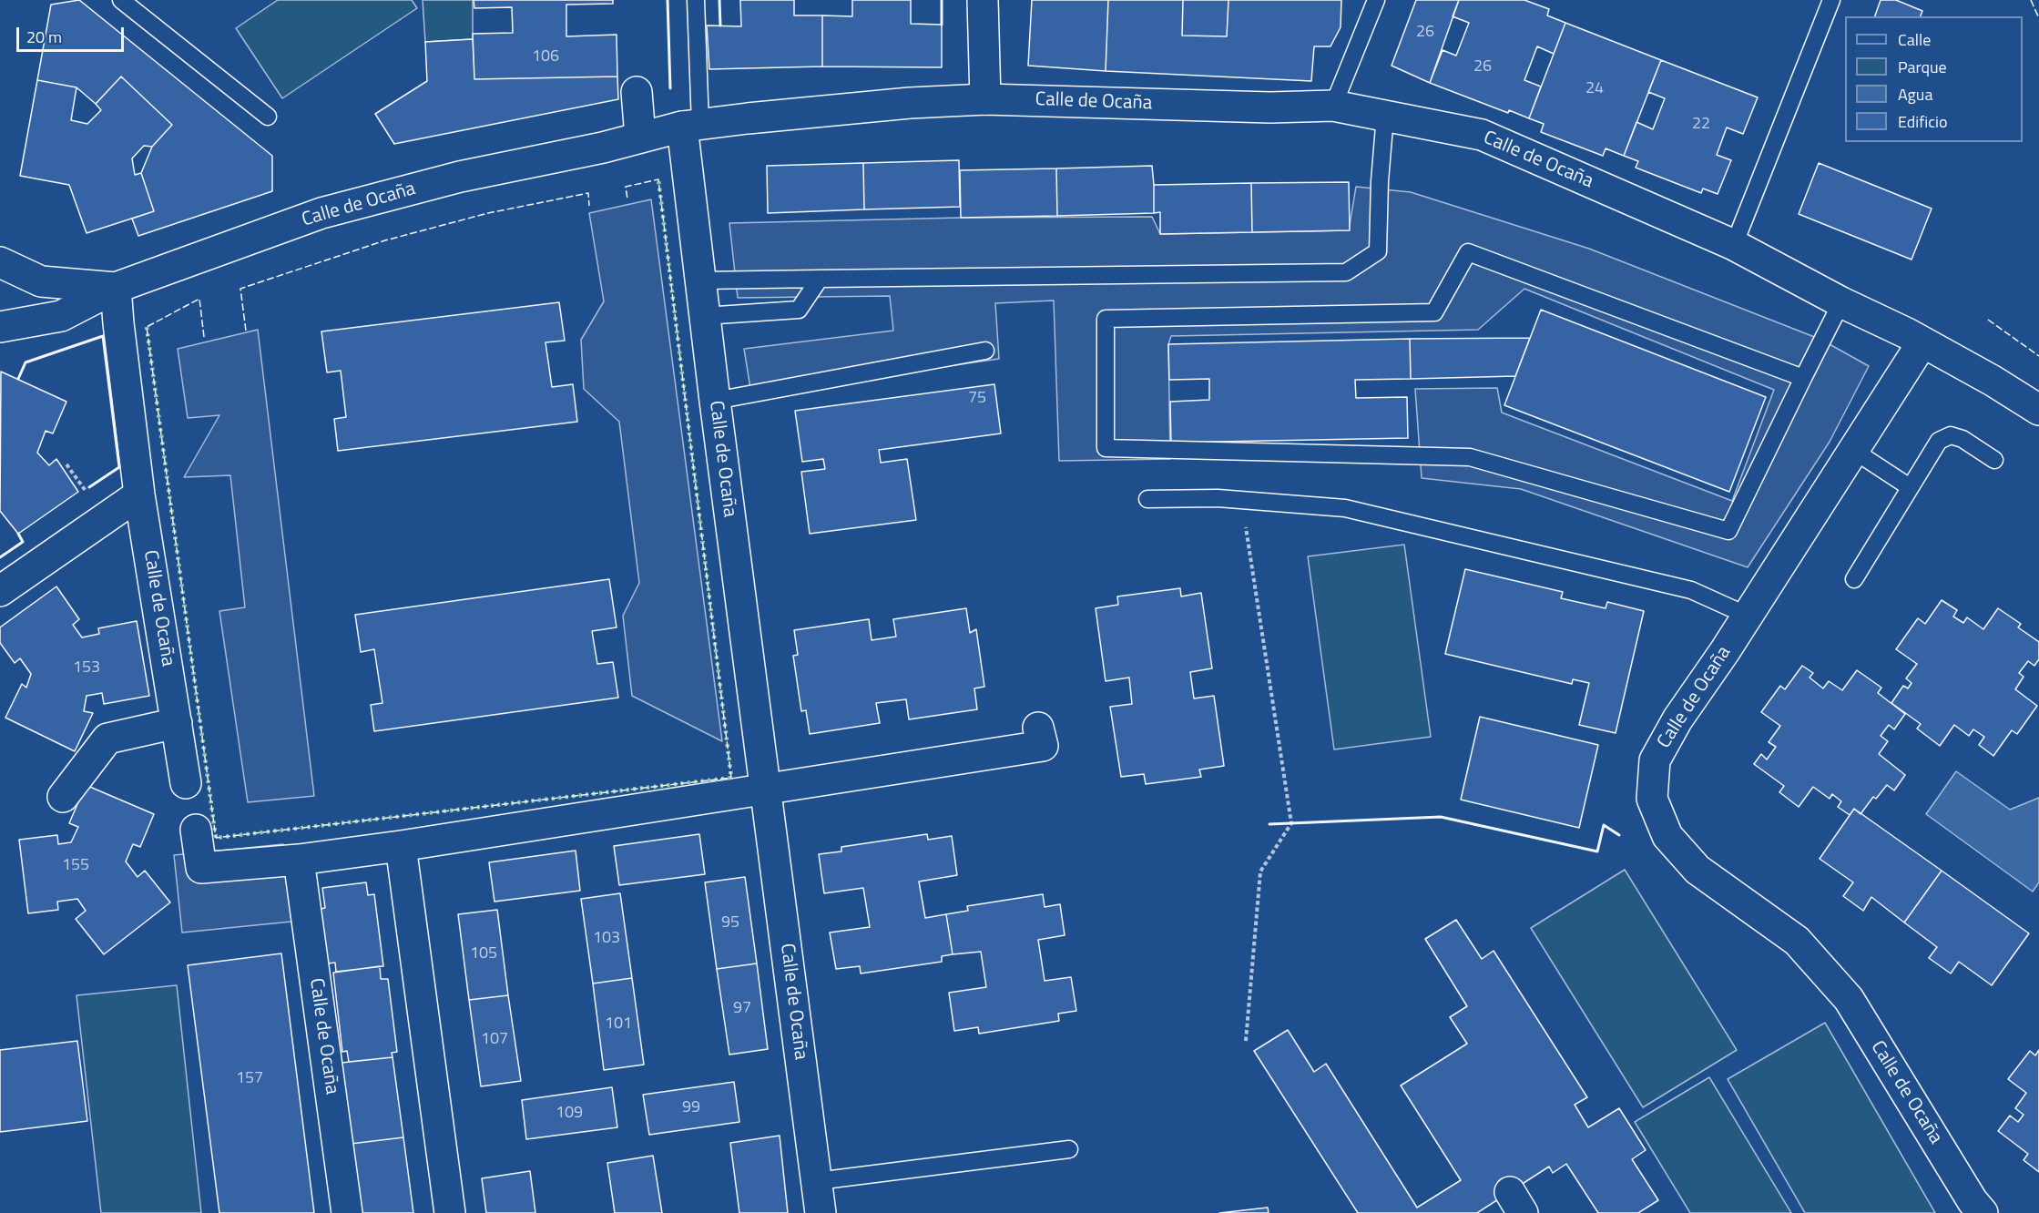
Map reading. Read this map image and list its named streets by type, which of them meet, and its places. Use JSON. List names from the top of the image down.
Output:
{
  "streets": {
    "street": ["Calle de Ocaña"]
  },
  "house_numbers": [
    "26",
    "106",
    "26",
    "24",
    "22",
    "75",
    "153",
    "155",
    "95",
    "103",
    "105",
    "97",
    "101",
    "107",
    "157",
    "99",
    "109"
  ],
  "legend": [
    "Calle",
    "Parque",
    "Agua",
    "Edificio"
  ],
  "scale_bar": "20 m"
}
